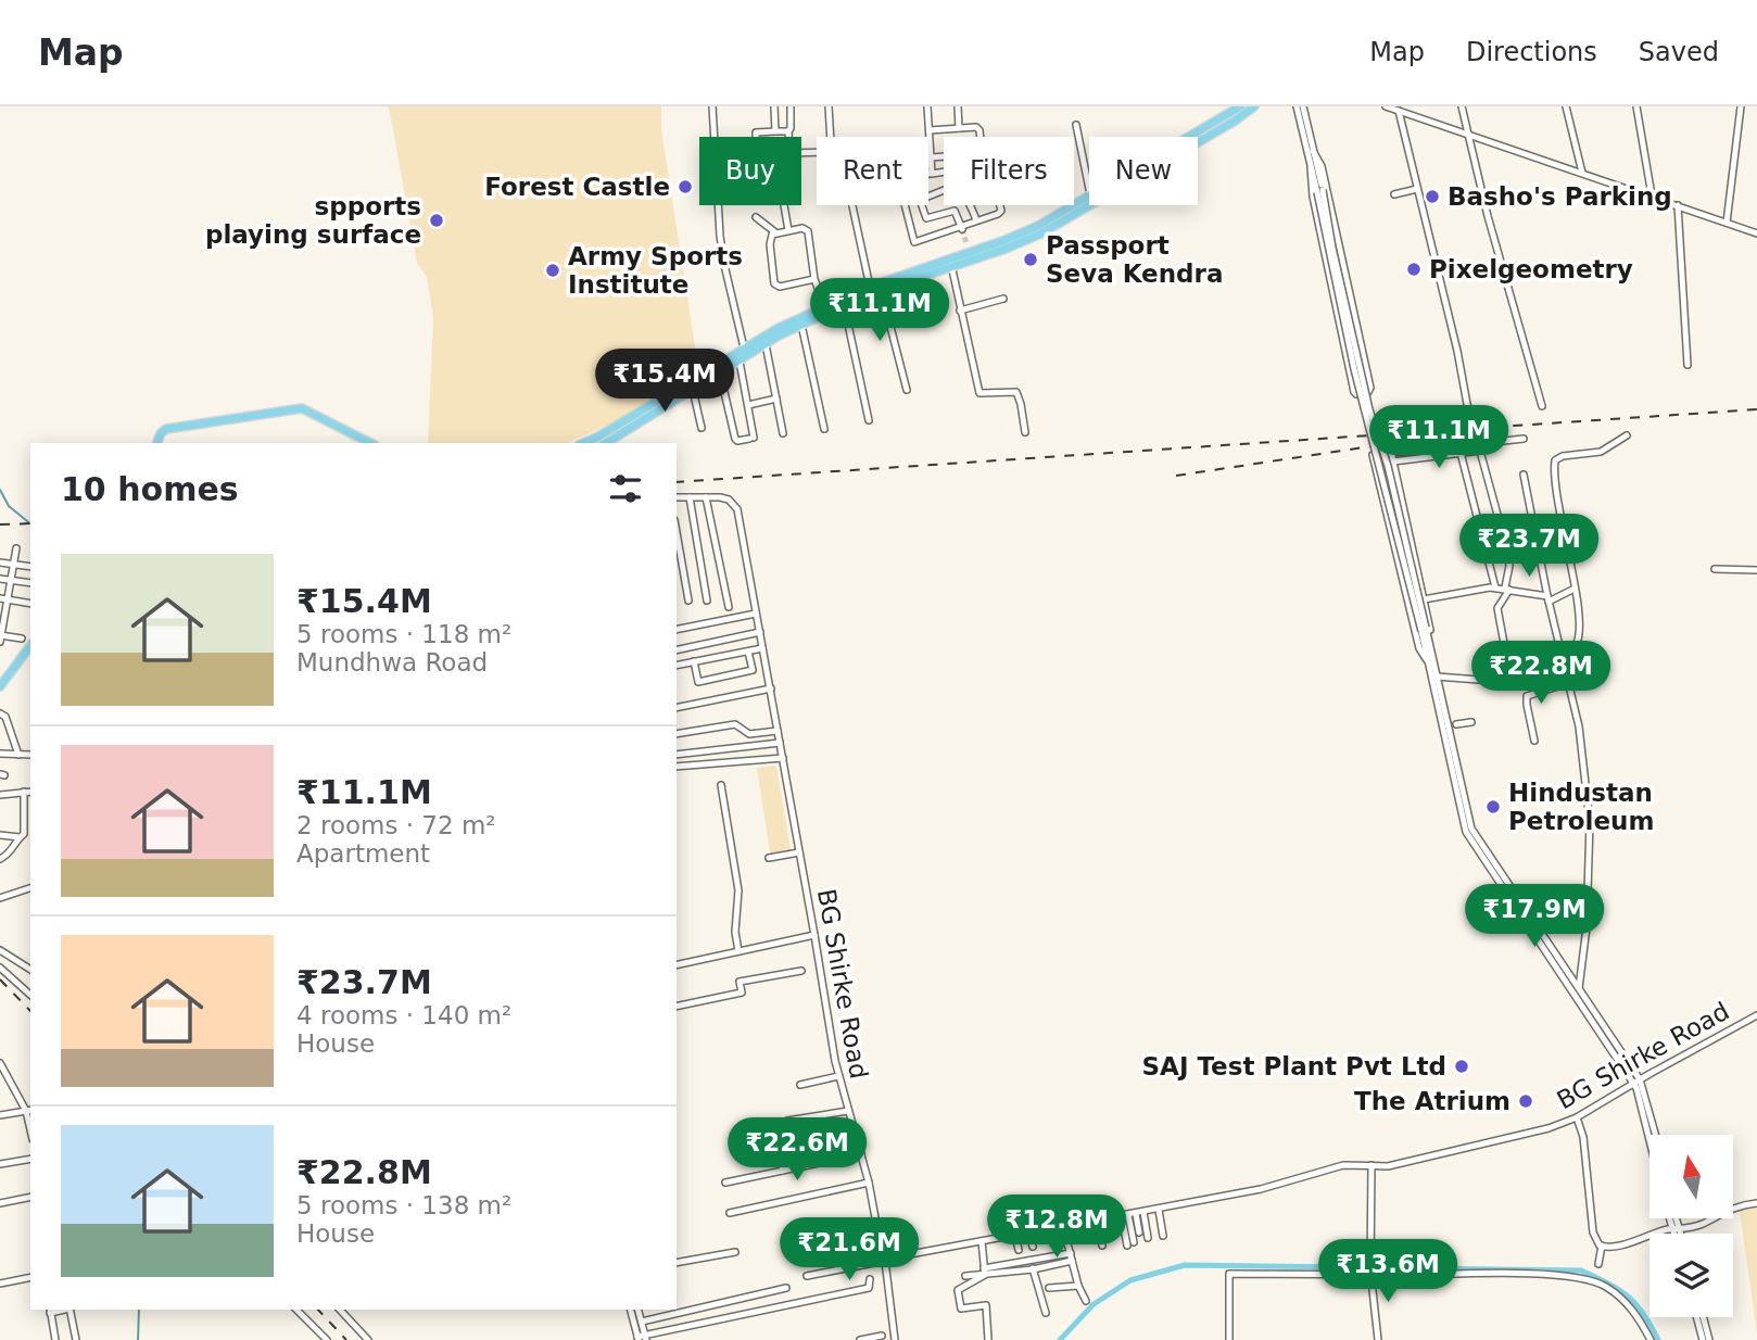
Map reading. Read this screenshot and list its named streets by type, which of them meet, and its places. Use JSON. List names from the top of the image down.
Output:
{
  "streets": {
    "street": ["BG Shirke Road"]
  },
  "places": [
    "Forest Castle",
    "Basho's Parking",
    "spports playing surface",
    "Passport Seva Kendra",
    "Pixelgeometry",
    "Army Sports Institute",
    "Hindustan Petroleum",
    "SAJ Test Plant Pvt Ltd",
    "The Atrium"
  ],
  "north": "top",
  "page": {
    "header": "Map",
    "nav": ["Map", "Directions", "Saved"],
    "chip": [
      "Buy",
      "Rent",
      "Filters",
      "New"
    ],
    "price": [
      "₹11.1M",
      "₹15.4M",
      "₹11.1M",
      "₹23.7M",
      "₹22.8M",
      "₹17.9M",
      "₹22.6M",
      "₹12.8M",
      "₹21.6M",
      "₹13.6M"
    ],
    "heading": "10 homes",
    "list": [
      {
        "name": "₹15.4M",
        "note": "5 rooms · 118 m² · Mundhwa Road"
      },
      {
        "name": "₹11.1M",
        "note": "2 rooms · 72 m² · Apartment"
      },
      {
        "name": "₹23.7M",
        "note": "4 rooms · 140 m² · House"
      },
      {
        "name": "₹22.8M",
        "note": "5 rooms · 138 m² · House"
      }
    ]
  }
}
